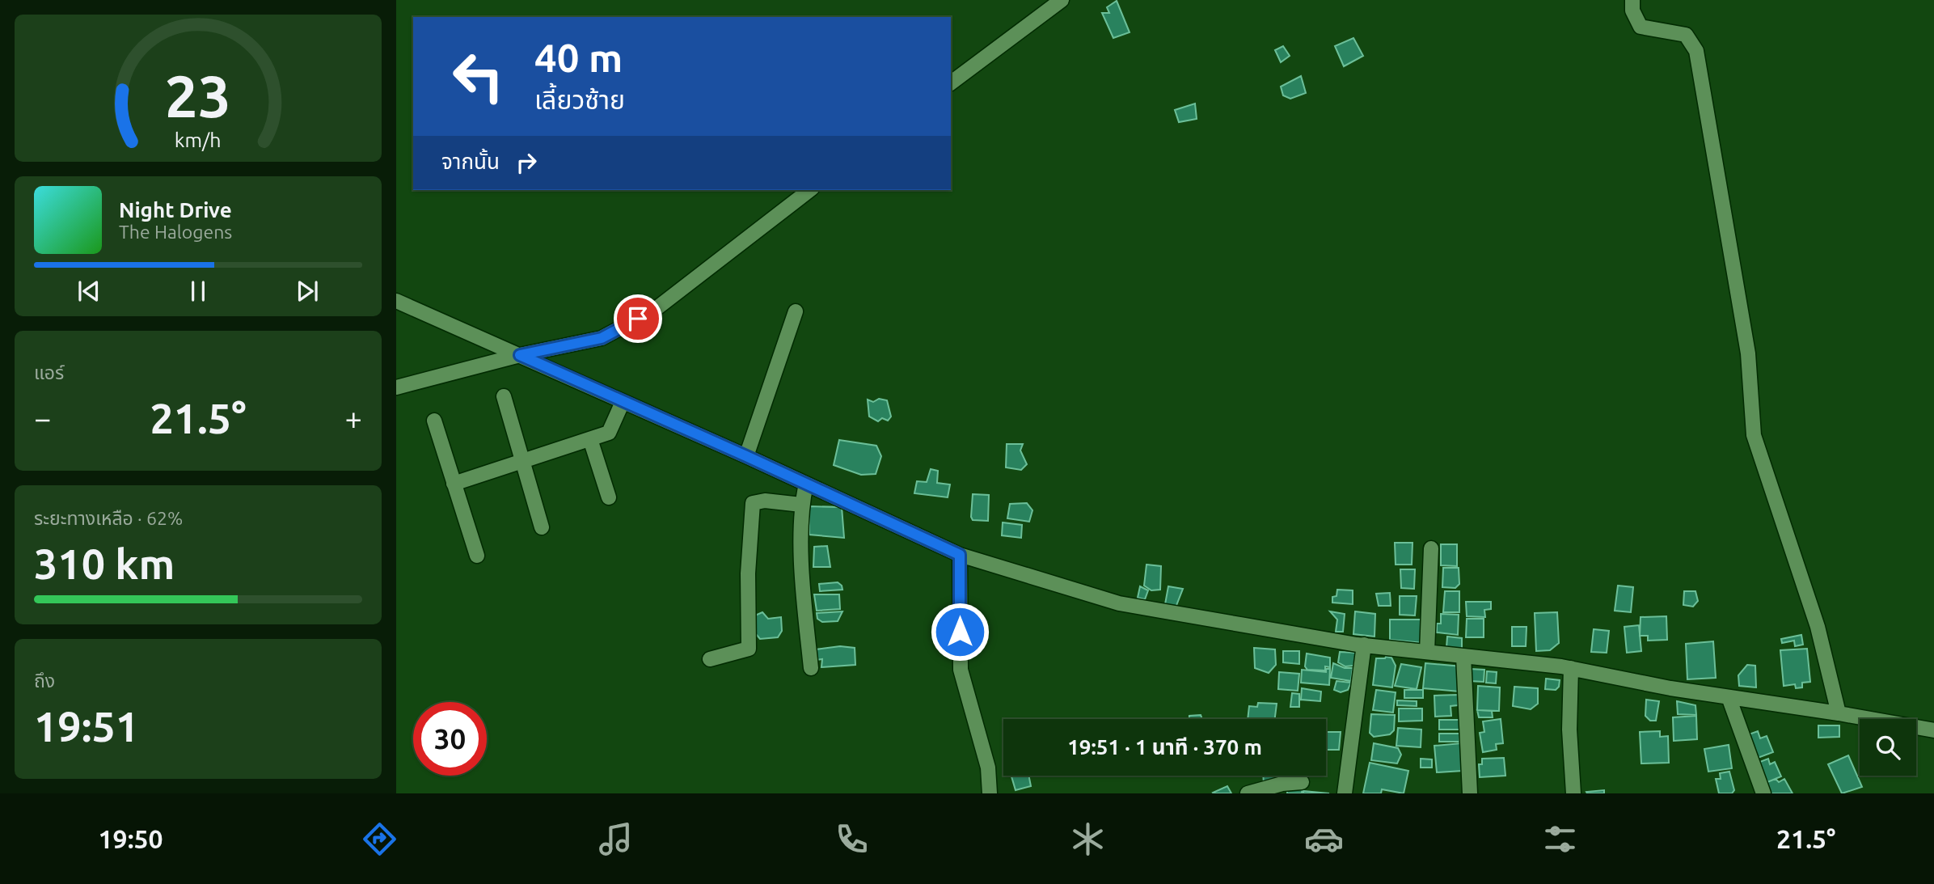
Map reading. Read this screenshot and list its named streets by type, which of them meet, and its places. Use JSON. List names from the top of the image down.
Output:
{
  "page": {
    "turn": ["40 m", "เลี้ยวซ้าย"],
    "then": "จากนั้น",
    "song": ["Night Drive", "The Halogens"],
    "tile": [
      "แอร์",
      ["ระยะทางเหลือ · 62%", "310 km"],
      ["ถึง", "19:51"]
    ],
    "heat": ["−", "21.5°", "+"],
    "limit": "30",
    "trip": "19:51 · 1 นาที · 370 m",
    "tabs": ["19:50", "21.5°"],
    "gauge": ["23", "km/h"]
  }
}
